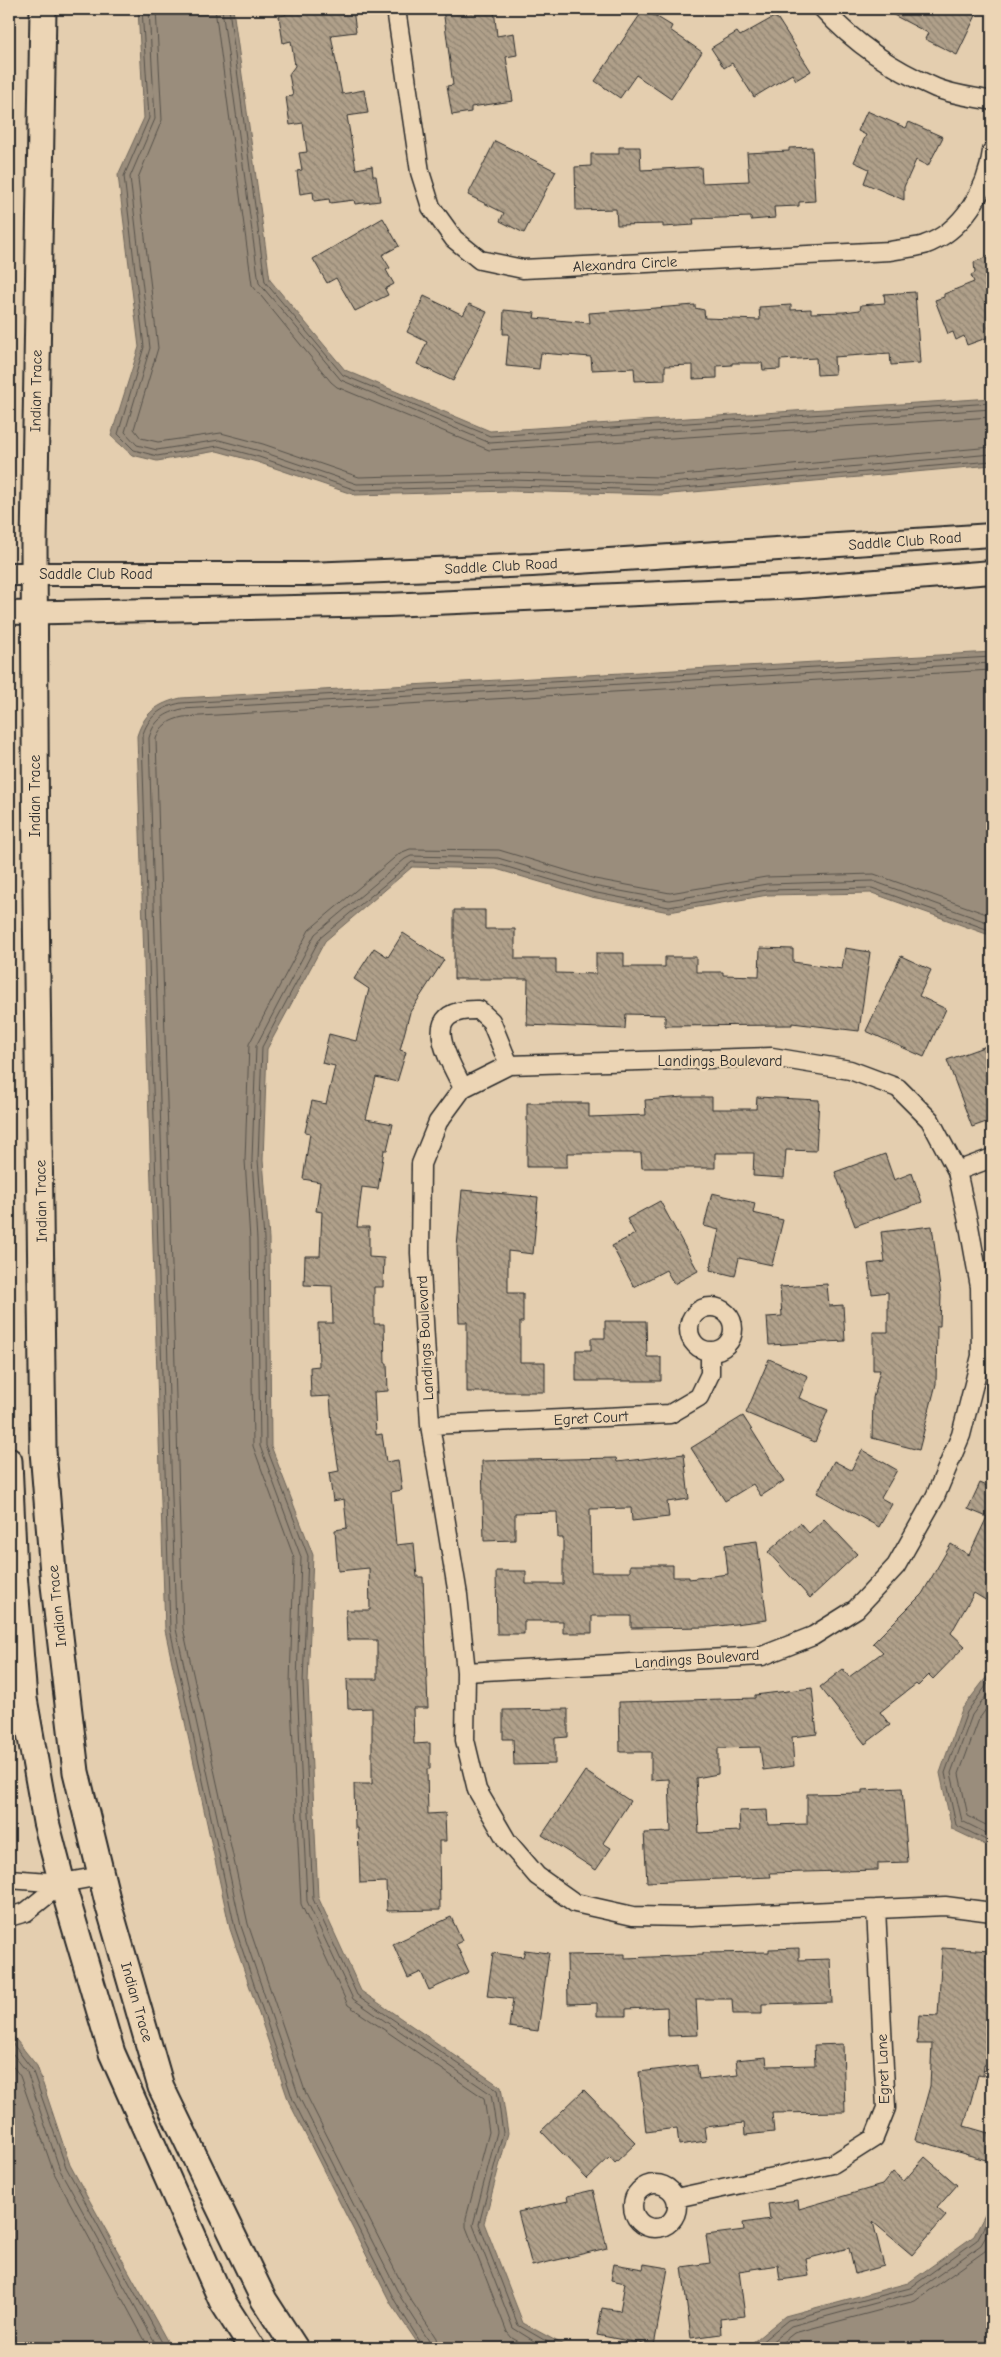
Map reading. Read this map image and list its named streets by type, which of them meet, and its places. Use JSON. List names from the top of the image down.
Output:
{
  "streets": {
    "main road": ["Indian Trace"],
    "street": [
      "Alexandra Circle",
      "Saddle Club Road",
      "Landings Boulevard",
      "Egret Court",
      "Egret Lane"
    ]
  },
  "crossings": [
    ["Indian Trace", "Saddle Club Road"],
    ["Landings Boulevard", "Egret Court"],
    ["Landings Boulevard", "Egret Lane"]
  ]
}
